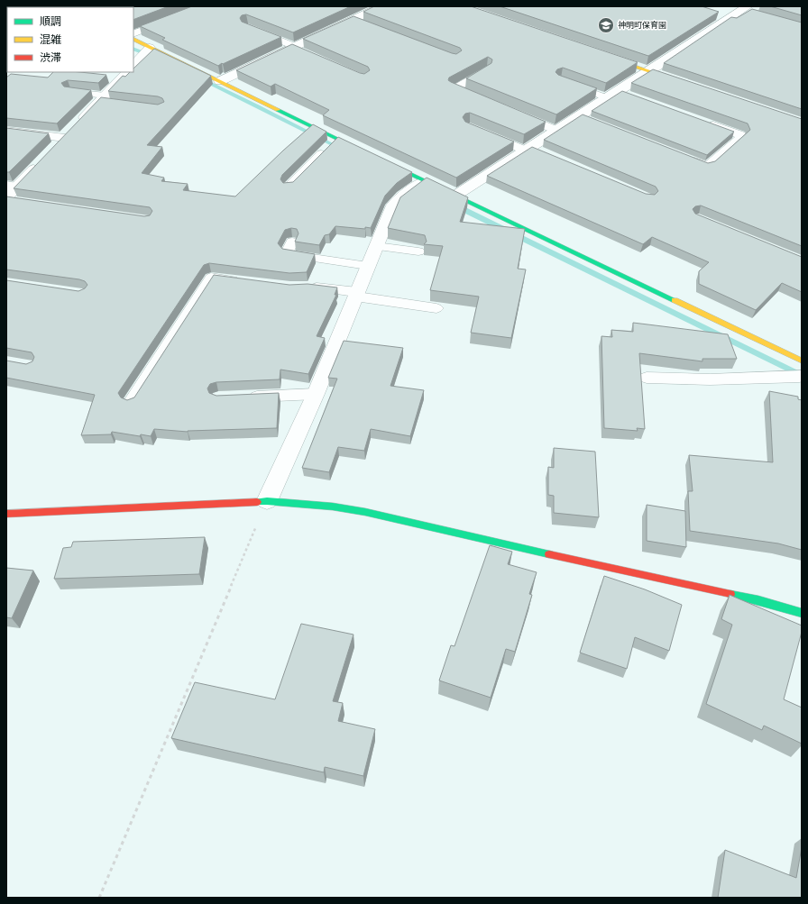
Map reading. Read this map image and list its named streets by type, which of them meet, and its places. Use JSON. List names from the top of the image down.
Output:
{
  "places": {
    "school or university": ["神明町保育園"]
  },
  "legend": ["順調", "混雑", "渋滞"]
}
